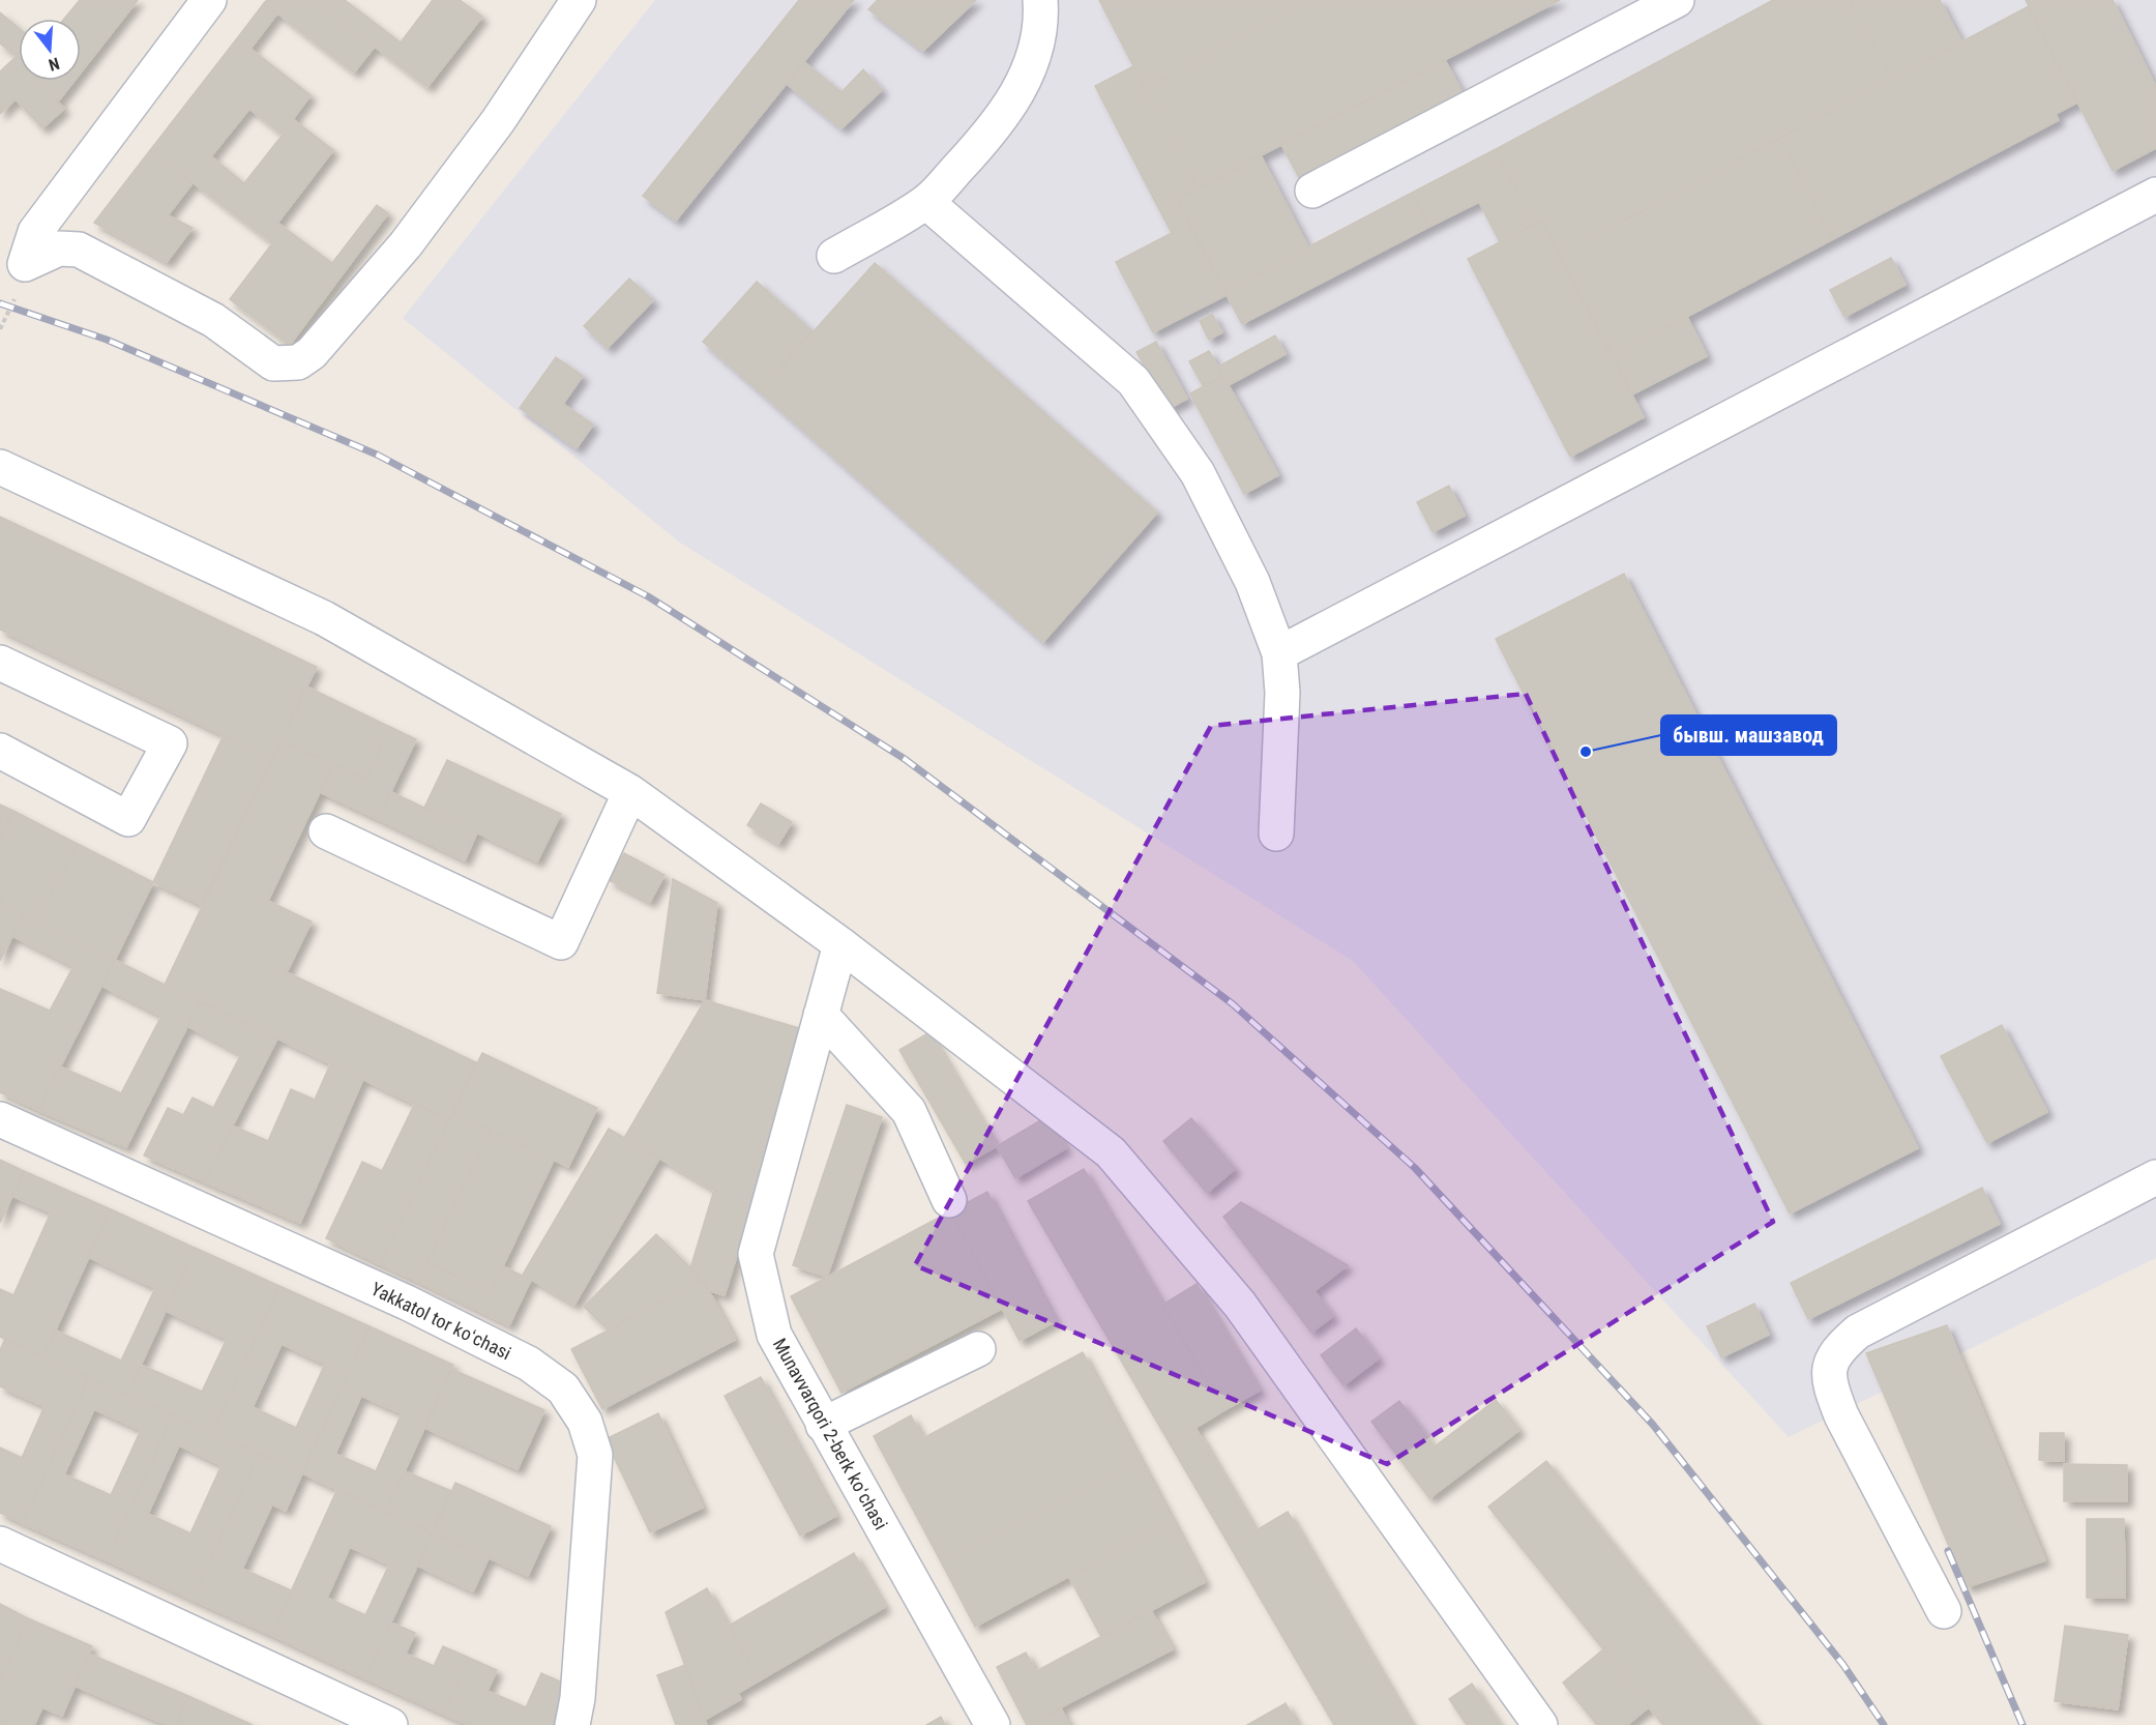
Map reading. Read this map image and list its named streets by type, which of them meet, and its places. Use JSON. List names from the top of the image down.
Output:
{
  "streets": {
    "street": ["Yakkatol tor koʻchasi", "Munavvarqori 2-berk koʻchasi"]
  },
  "places": ["бывш. машзавод"],
  "north": "bottom"
}
